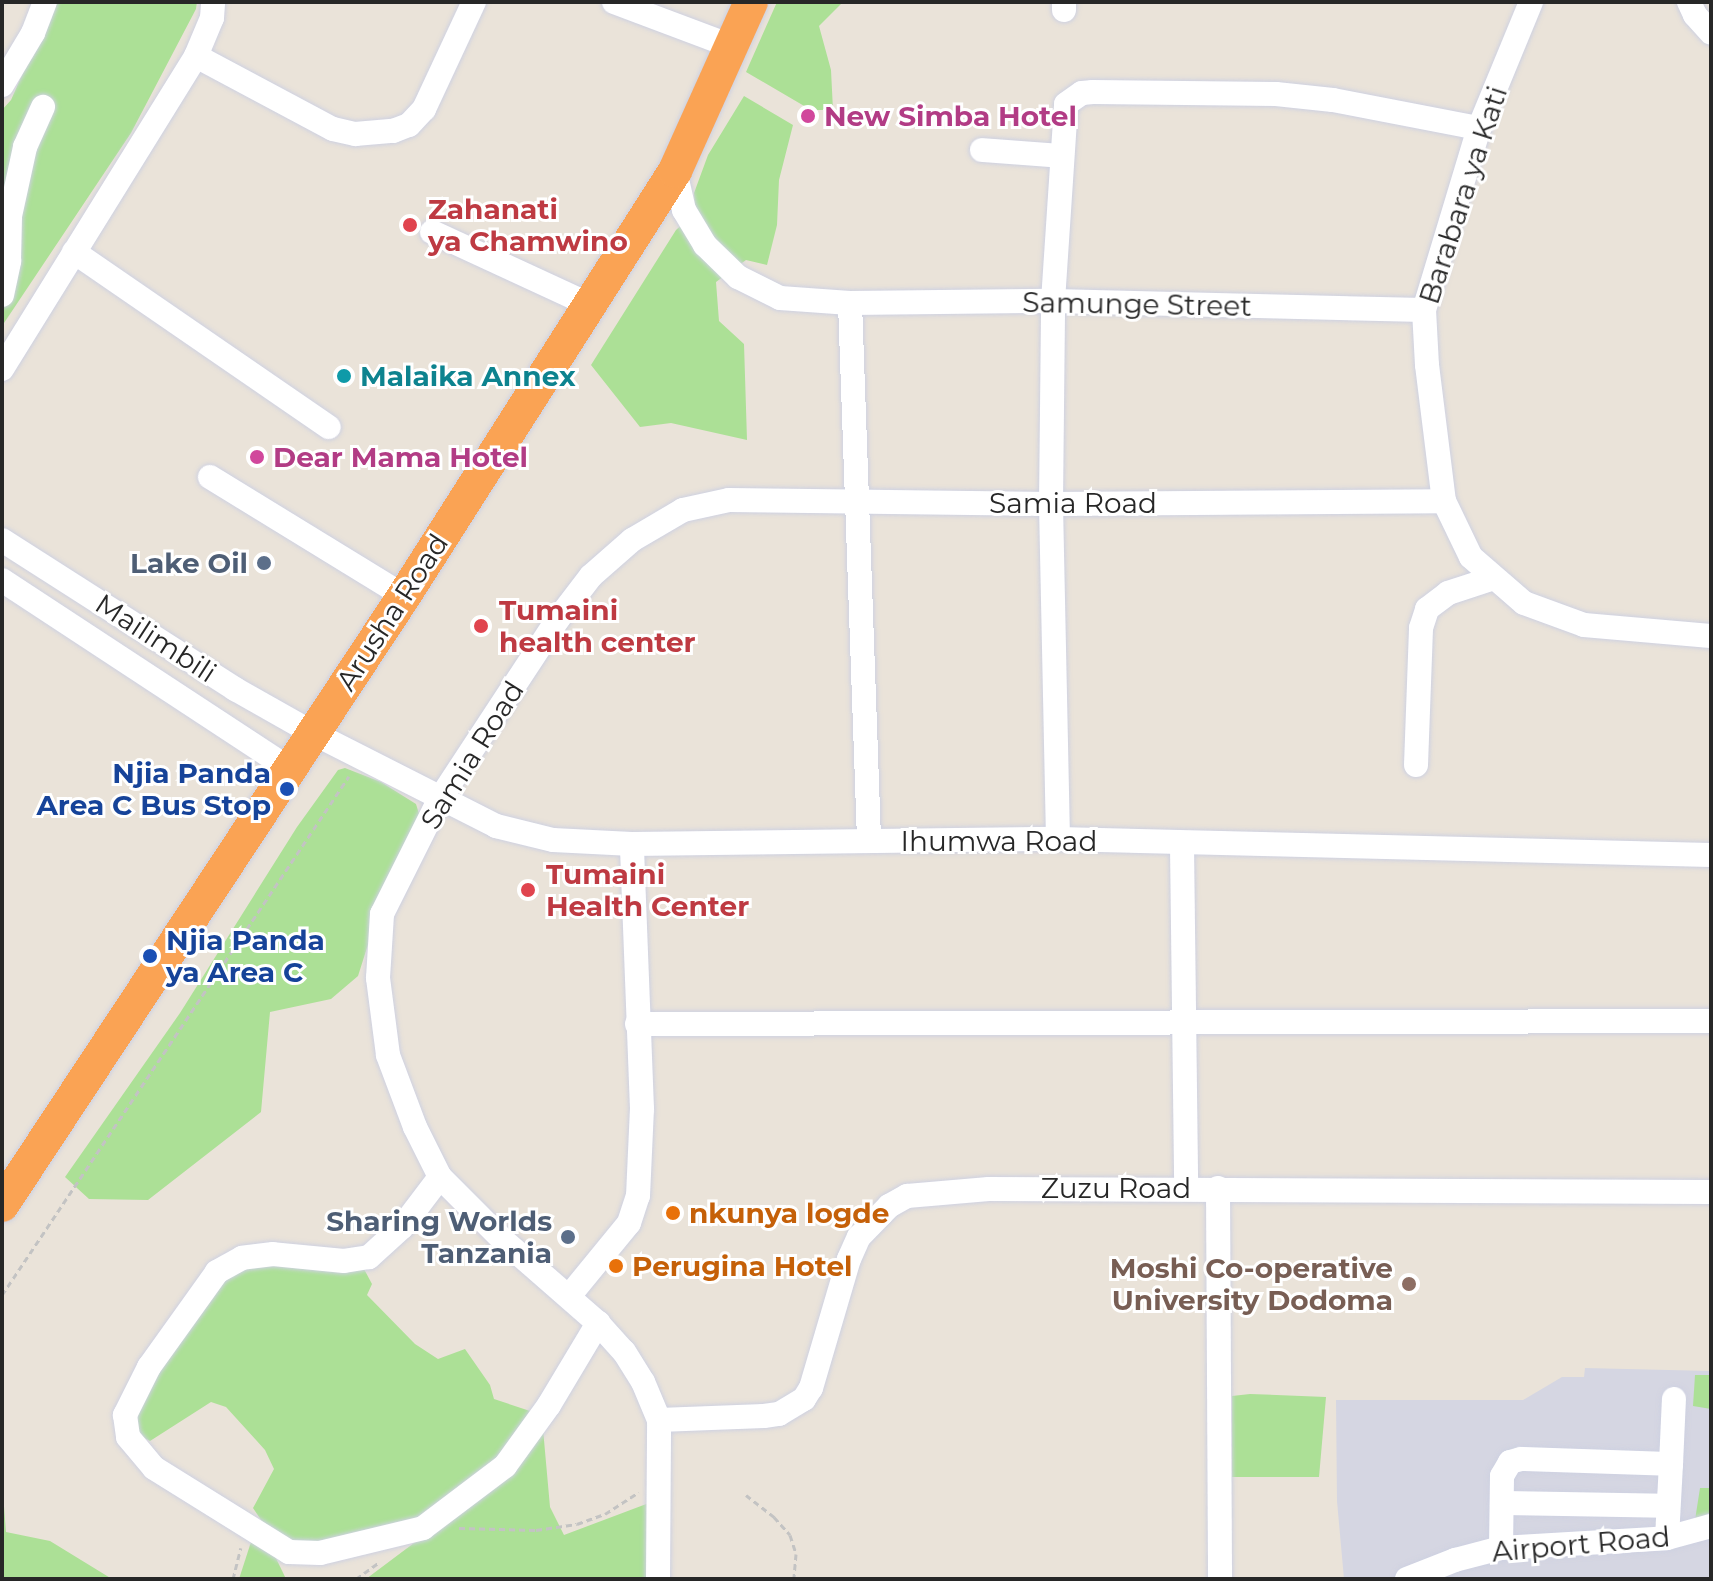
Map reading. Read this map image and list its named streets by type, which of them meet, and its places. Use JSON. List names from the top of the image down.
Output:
{
  "streets": {
    "highway": ["Arusha Road"],
    "street": [
      "Barabara ya Kati",
      "Samunge Street",
      "Samia Road",
      "Mailimbili",
      "Ihumwa Road",
      "Zuzu Road",
      "Airport Road"
    ]
  },
  "crossings": [
    ["Barabara ya Kati", "Samunge Street"],
    ["Barabara ya Kati", "Samia Road"],
    ["Samunge Street", "Arusha Road"],
    ["Samia Road", "Ihumwa Road"],
    ["Samia Road", "Zuzu Road"],
    ["Arusha Road", "Mailimbili"],
    ["Arusha Road", "Ihumwa Road"],
    ["Mailimbili", "Ihumwa Road"]
  ],
  "places": [
    "New Simba Hotel",
    "Zahanati ya Chamwino",
    "Malaika Annex",
    "Dear Mama Hotel",
    "Lake Oil",
    "Tumaini health center",
    "Njia Panda Area C Bus Stop",
    "Tumaini Health Center",
    "Njia Panda ya Area C",
    "nkunya logde",
    "Sharing Worlds Tanzania",
    "Perugina Hotel",
    "Moshi Co-operative University Dodoma"
  ]
}
